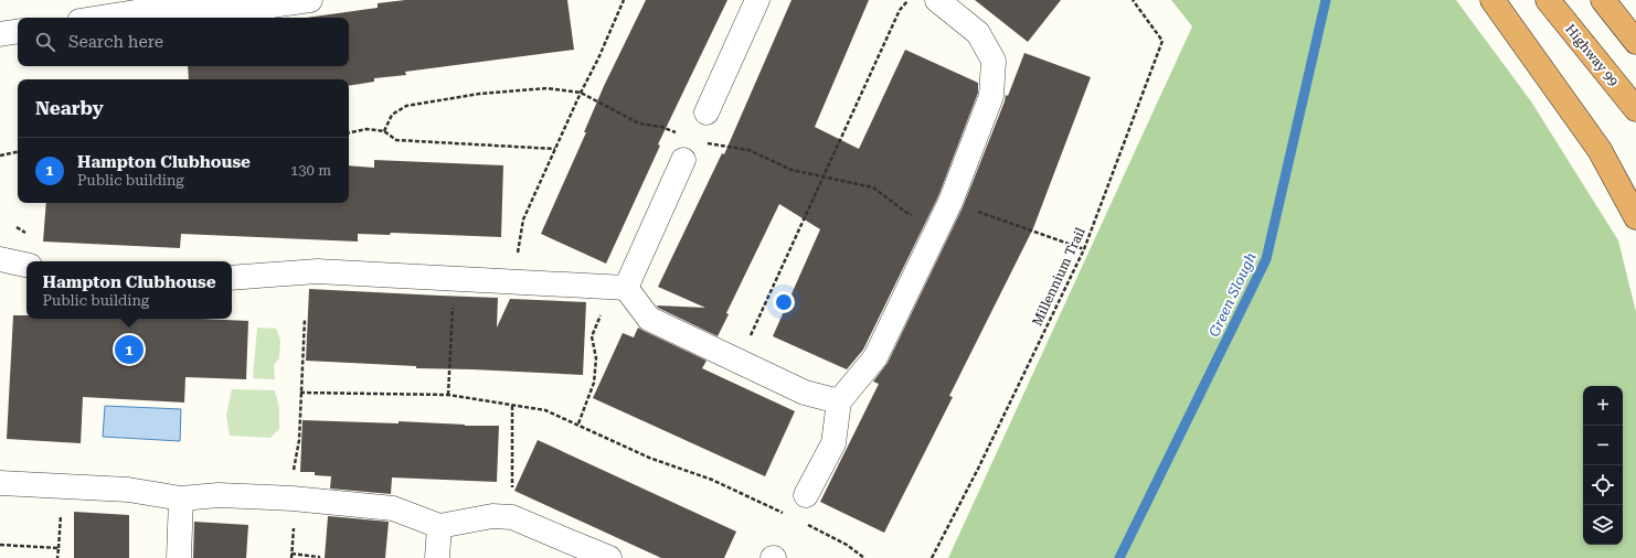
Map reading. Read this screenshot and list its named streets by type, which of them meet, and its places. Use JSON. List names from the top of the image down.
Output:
{
  "streets": {
    "highway": ["Highway 99"],
    "path": ["Millennium Trail"]
  },
  "water": ["Green Slough"],
  "page": {
    "search": "Search here",
    "heading": "Nearby",
    "list": [
      {
        "mark": "1",
        "name": "Hampton Clubhouse",
        "note": "Public building",
        "value": "130 m"
      }
    ],
    "popup": ["Hampton Clubhouse", "Public building"],
    "pins": "1",
    "map_buttons": ["+", "−"]
  }
}
